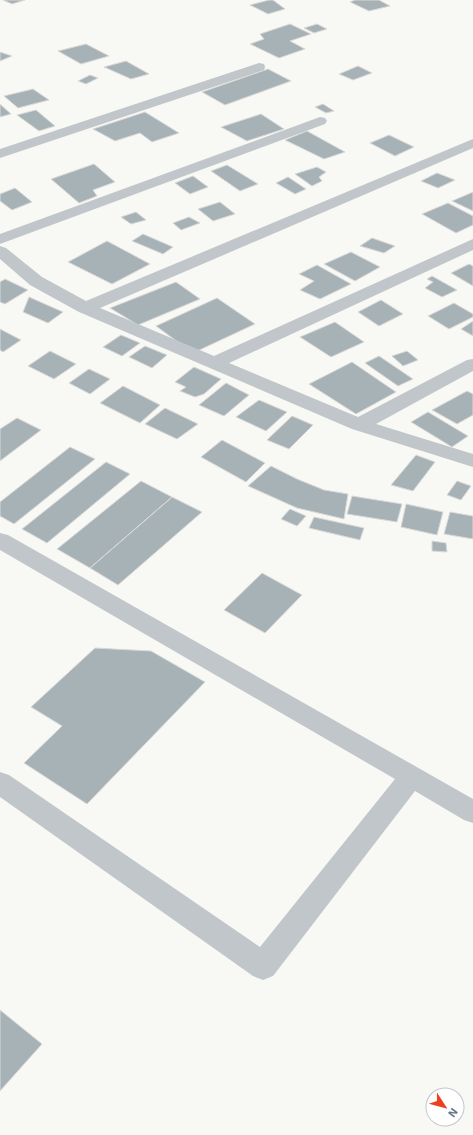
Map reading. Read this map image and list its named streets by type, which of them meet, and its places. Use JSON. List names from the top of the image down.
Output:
{
  "north": "bottom right"
}
